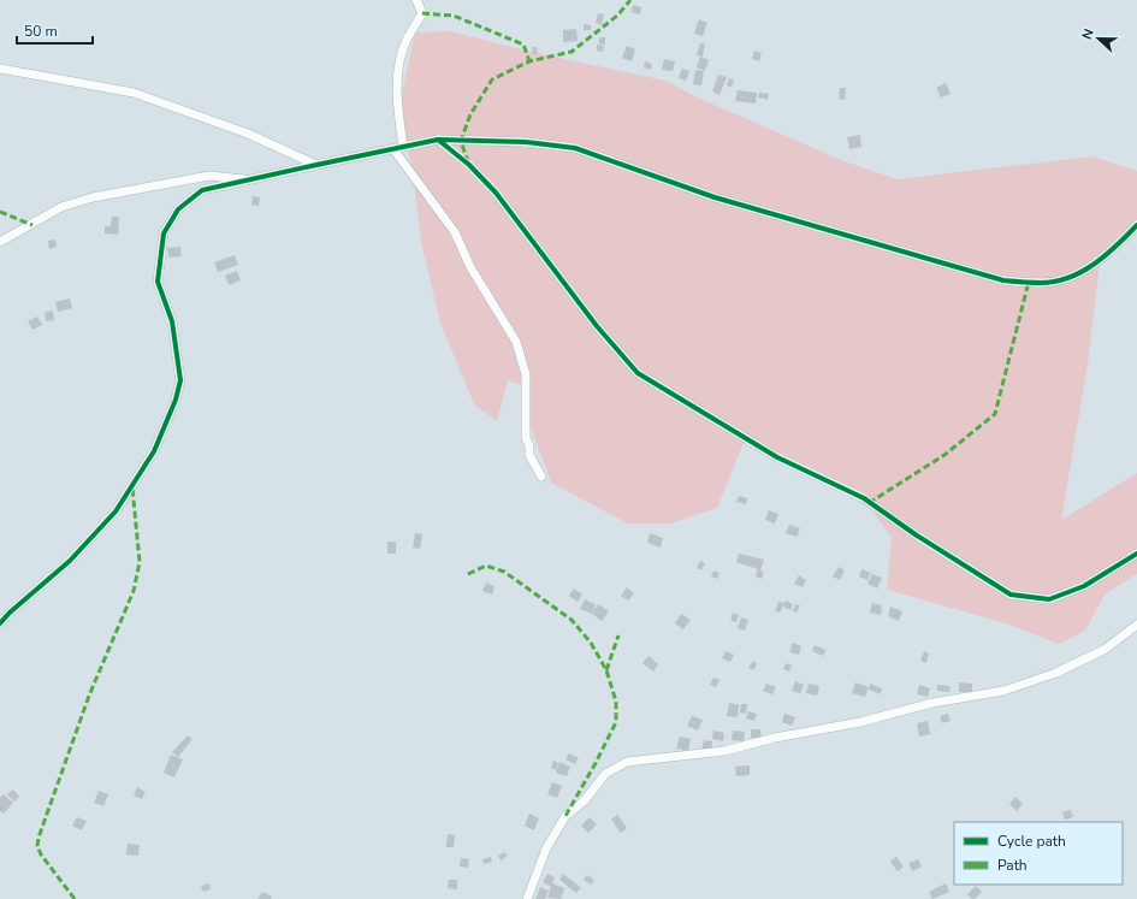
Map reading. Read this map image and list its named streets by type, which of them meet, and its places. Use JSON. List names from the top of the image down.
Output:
{
  "legend": ["Cycle path", "Path"],
  "scale_bar": "50 m",
  "north": "left"
}
